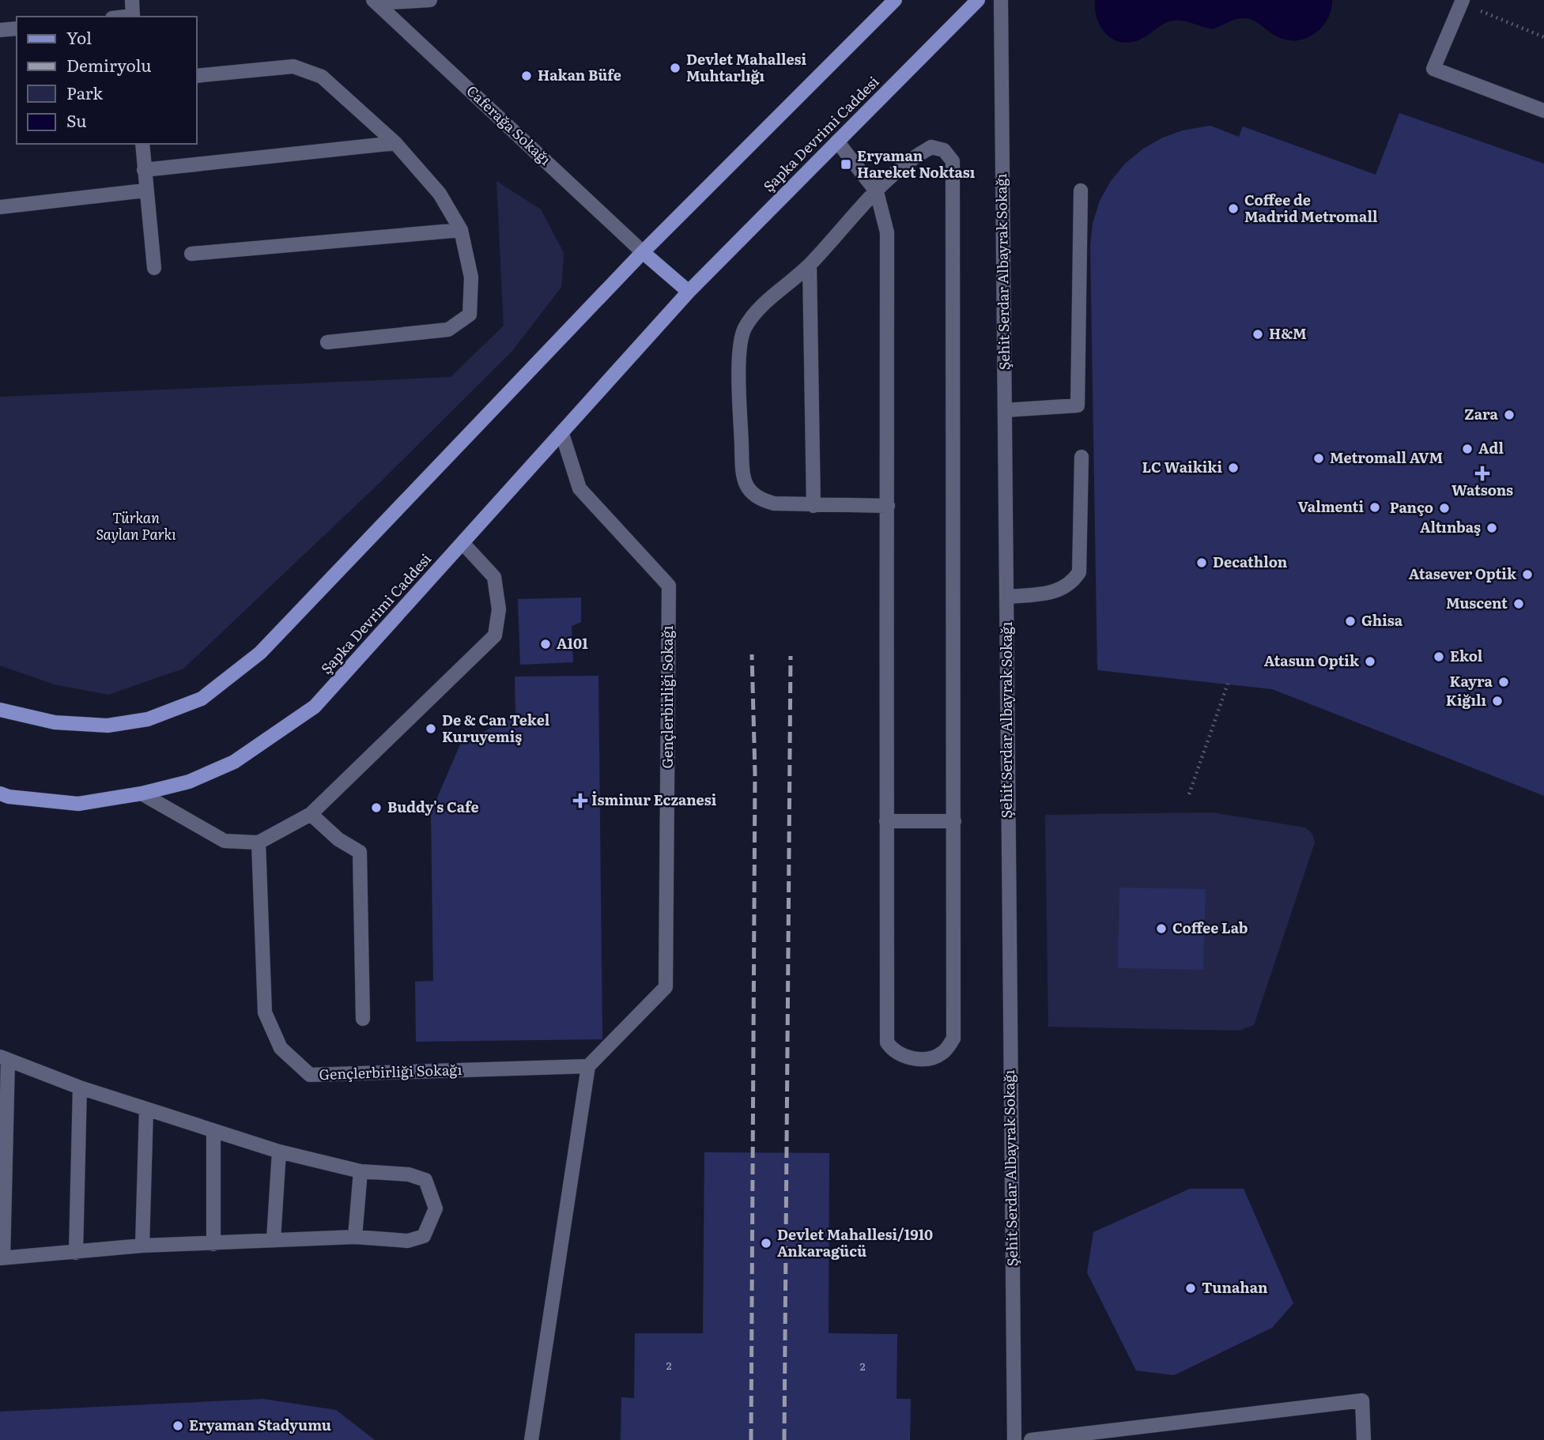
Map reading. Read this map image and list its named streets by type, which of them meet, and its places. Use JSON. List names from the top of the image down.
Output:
{
  "streets": {
    "main road": ["Şapka Devrimi Caddesi"],
    "street": ["Caferağa Sokağı", "Şehit Serdar Albayrak Sokağı", "Gençlerbirliği Sokağı"]
  },
  "crossings": [
    ["Şapka Devrimi Caddesi", "Gençlerbirliği Sokağı"]
  ],
  "parks": ["Türkan Saylan Parkı"],
  "places": {
    "other": [
      "Devlet Mahallesi Muhtarlığı",
      "Hakan Büfe",
      "Coffee de Madrid Metromall",
      "H&M",
      "Zara",
      "Adl",
      "Metromall AVM",
      "LC Waikiki",
      "Valmenti",
      "Panço",
      "Altınbaş",
      "Decathlon",
      "Atasever Optik",
      "Muscent",
      "Ghisa",
      "A101",
      "Ekol",
      "Atasun Optik",
      "Kayra",
      "Kiğılı",
      "De & Can Tekel Kuruyemiş",
      "Buddy's Cafe",
      "Coffee Lab",
      "Devlet Mahallesi/1910 Ankaragücü",
      "Tunahan",
      "Eryaman Stadyumu"
    ],
    "transit": ["Eryaman Hareket Noktası"],
    "health": ["Watsons", "İsminur Eczanesi"]
  },
  "house_numbers": ["2", "2"],
  "legend": [
    "Yol",
    "Demiryolu",
    "Park",
    "Su"
  ]
}
